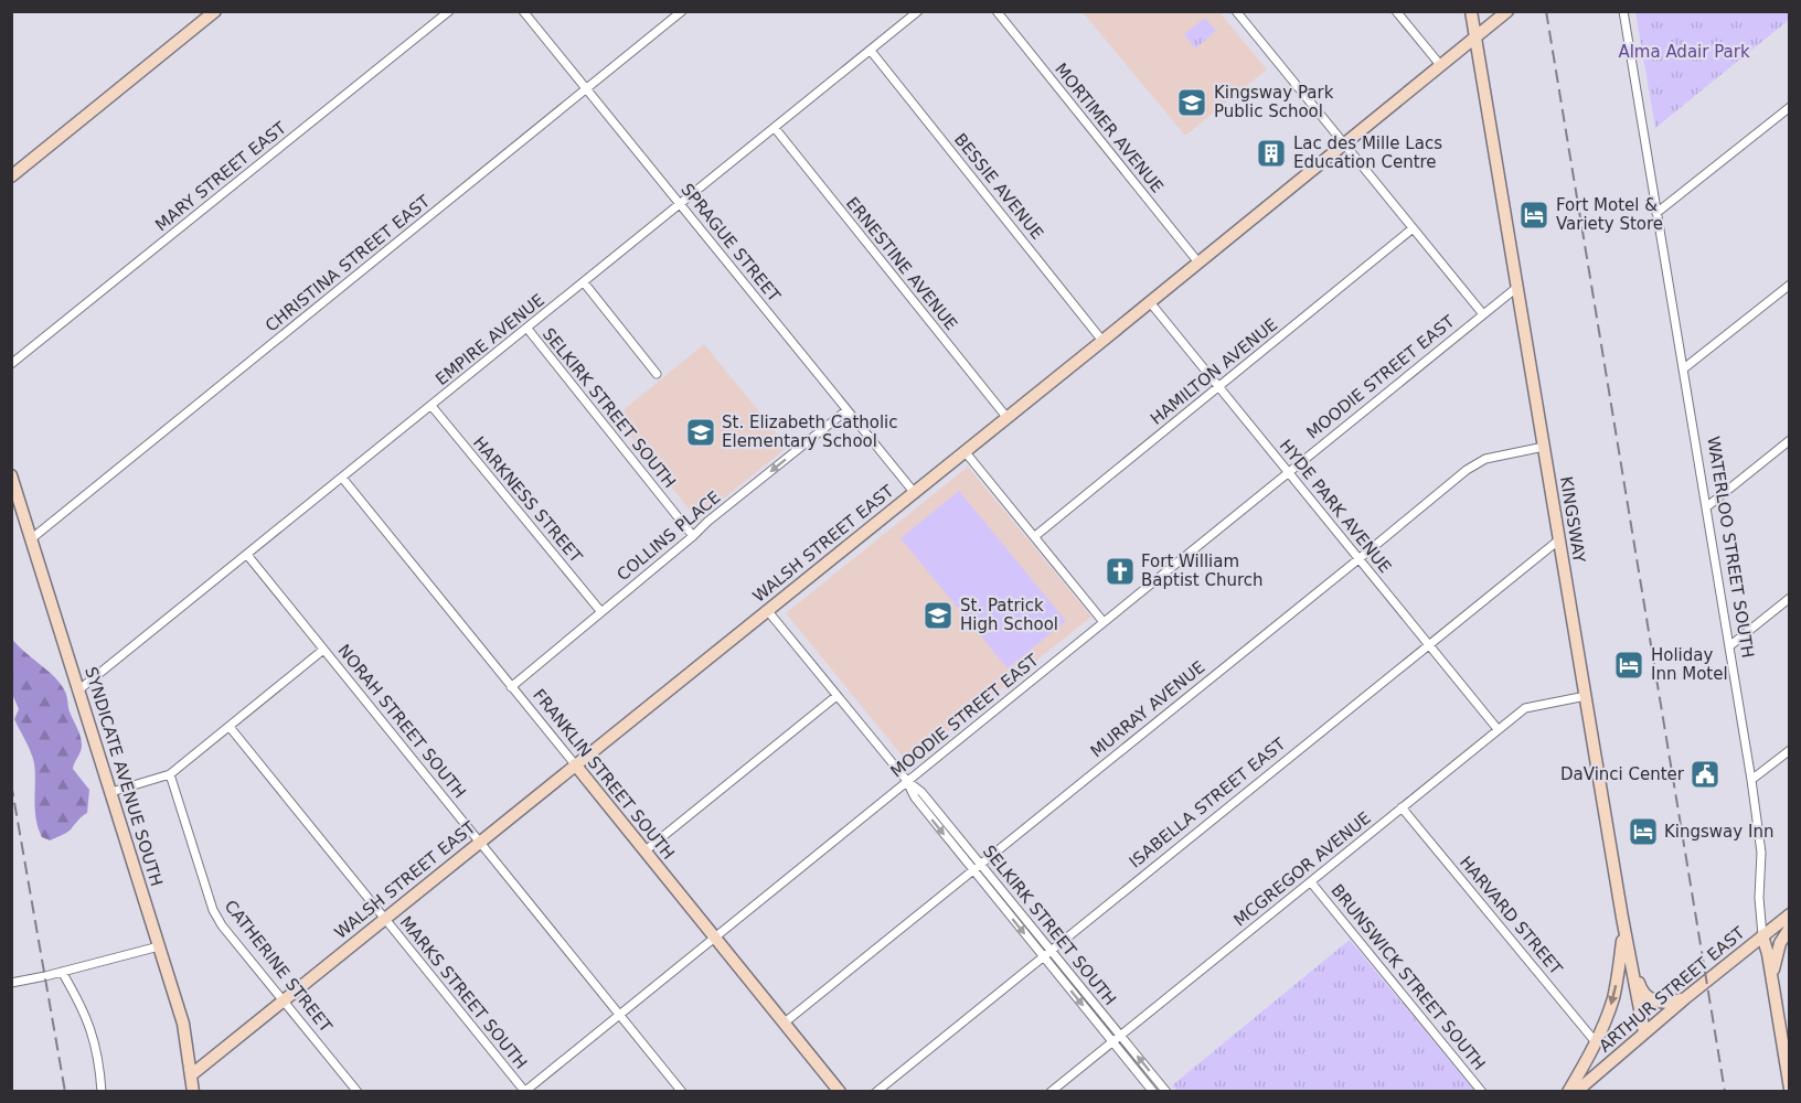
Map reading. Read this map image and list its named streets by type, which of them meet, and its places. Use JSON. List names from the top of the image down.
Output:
{
  "streets": {
    "street": [
      "MORTIMER AVENUE",
      "MARY STREET EAST",
      "BESSIE AVENUE",
      "SPRAGUE STREET",
      "CHRISTINA STREET EAST",
      "ERNESTINE AVENUE",
      "EMPIRE AVENUE",
      "HAMILTON AVENUE",
      "MOODIE STREET EAST",
      "SELKIRK STREET SOUTH",
      "HARKNESS STREET",
      "HYDE PARK AVENUE",
      "KINGSWAY",
      "COLLINS PLACE",
      "WALSH STREET EAST",
      "WATERLOO STREET SOUTH",
      "MURRAY AVENUE",
      "NORAH STREET SOUTH",
      "FRANKLIN STREET SOUTH",
      "SYNDICATE AVENUE SOUTH",
      "ISABELLA STREET EAST",
      "MCGREGOR AVENUE",
      "HARVARD STREET",
      "CATHERINE STREET",
      "BRUNSWICK STREET SOUTH",
      "ARTHUR STREET EAST",
      "MARKS STREET SOUTH"
    ]
  },
  "crossings": [
    ["MORTIMER AVENUE", "WALSH STREET EAST"],
    ["BESSIE AVENUE", "EMPIRE AVENUE"],
    ["BESSIE AVENUE", "WALSH STREET EAST"],
    ["SPRAGUE STREET", "CHRISTINA STREET EAST"],
    ["SPRAGUE STREET", "EMPIRE AVENUE"],
    ["SPRAGUE STREET", "COLLINS PLACE"],
    ["SPRAGUE STREET", "WALSH STREET EAST"],
    ["CHRISTINA STREET EAST", "SYNDICATE AVENUE SOUTH"],
    ["ERNESTINE AVENUE", "EMPIRE AVENUE"],
    ["ERNESTINE AVENUE", "WALSH STREET EAST"],
    ["EMPIRE AVENUE", "SELKIRK STREET SOUTH"],
    ["EMPIRE AVENUE", "HARKNESS STREET"],
    ["EMPIRE AVENUE", "NORAH STREET SOUTH"],
    ["EMPIRE AVENUE", "FRANKLIN STREET SOUTH"],
    ["EMPIRE AVENUE", "SYNDICATE AVENUE SOUTH"],
    ["HAMILTON AVENUE", "HYDE PARK AVENUE"],
    ["MOODIE STREET EAST", "SELKIRK STREET SOUTH"],
    ["MOODIE STREET EAST", "HYDE PARK AVENUE"],
    ["MOODIE STREET EAST", "KINGSWAY"],
    ["MOODIE STREET EAST", "NORAH STREET SOUTH"],
    ["MOODIE STREET EAST", "FRANKLIN STREET SOUTH"],
    ["MOODIE STREET EAST", "MARKS STREET SOUTH"],
    ["SELKIRK STREET SOUTH", "COLLINS PLACE"],
    ["SELKIRK STREET SOUTH", "WALSH STREET EAST"],
    ["SELKIRK STREET SOUTH", "MURRAY AVENUE"],
    ["SELKIRK STREET SOUTH", "ISABELLA STREET EAST"],
    ["SELKIRK STREET SOUTH", "MCGREGOR AVENUE"],
    ["HARKNESS STREET", "COLLINS PLACE"],
    ["HYDE PARK AVENUE", "WALSH STREET EAST"],
    ["HYDE PARK AVENUE", "MURRAY AVENUE"],
    ["HYDE PARK AVENUE", "ISABELLA STREET EAST"],
    ["HYDE PARK AVENUE", "MCGREGOR AVENUE"],
    ["KINGSWAY", "WALSH STREET EAST"],
    ["KINGSWAY", "MURRAY AVENUE"],
    ["KINGSWAY", "ISABELLA STREET EAST"],
    ["KINGSWAY", "MCGREGOR AVENUE"],
    ["KINGSWAY", "ARTHUR STREET EAST"],
    ["COLLINS PLACE", "FRANKLIN STREET SOUTH"],
    ["WALSH STREET EAST", "NORAH STREET SOUTH"],
    ["WALSH STREET EAST", "FRANKLIN STREET SOUTH"],
    ["WALSH STREET EAST", "SYNDICATE AVENUE SOUTH"],
    ["WALSH STREET EAST", "CATHERINE STREET"],
    ["WALSH STREET EAST", "MARKS STREET SOUTH"],
    ["WATERLOO STREET SOUTH", "ARTHUR STREET EAST"],
    ["MURRAY AVENUE", "FRANKLIN STREET SOUTH"],
    ["MCGREGOR AVENUE", "HARVARD STREET"],
    ["MCGREGOR AVENUE", "BRUNSWICK STREET SOUTH"]
  ],
  "one_way": ["COLLINS PLACE"],
  "parks": ["Alma Adair Park"],
  "places": {
    "school or university": ["Kingsway Park Public School", "St. Elizabeth Catholic Elementary School", "St. Patrick High School"],
    "building": ["Lac des Mille Lacs Education Centre"],
    "hotel": ["Fort Motel & Variety Store", "Holiday Inn Motel", "Kingsway Inn"],
    "church": ["Fort William Baptist Church"],
    "public building": ["DaVinci Center"]
  }
}
